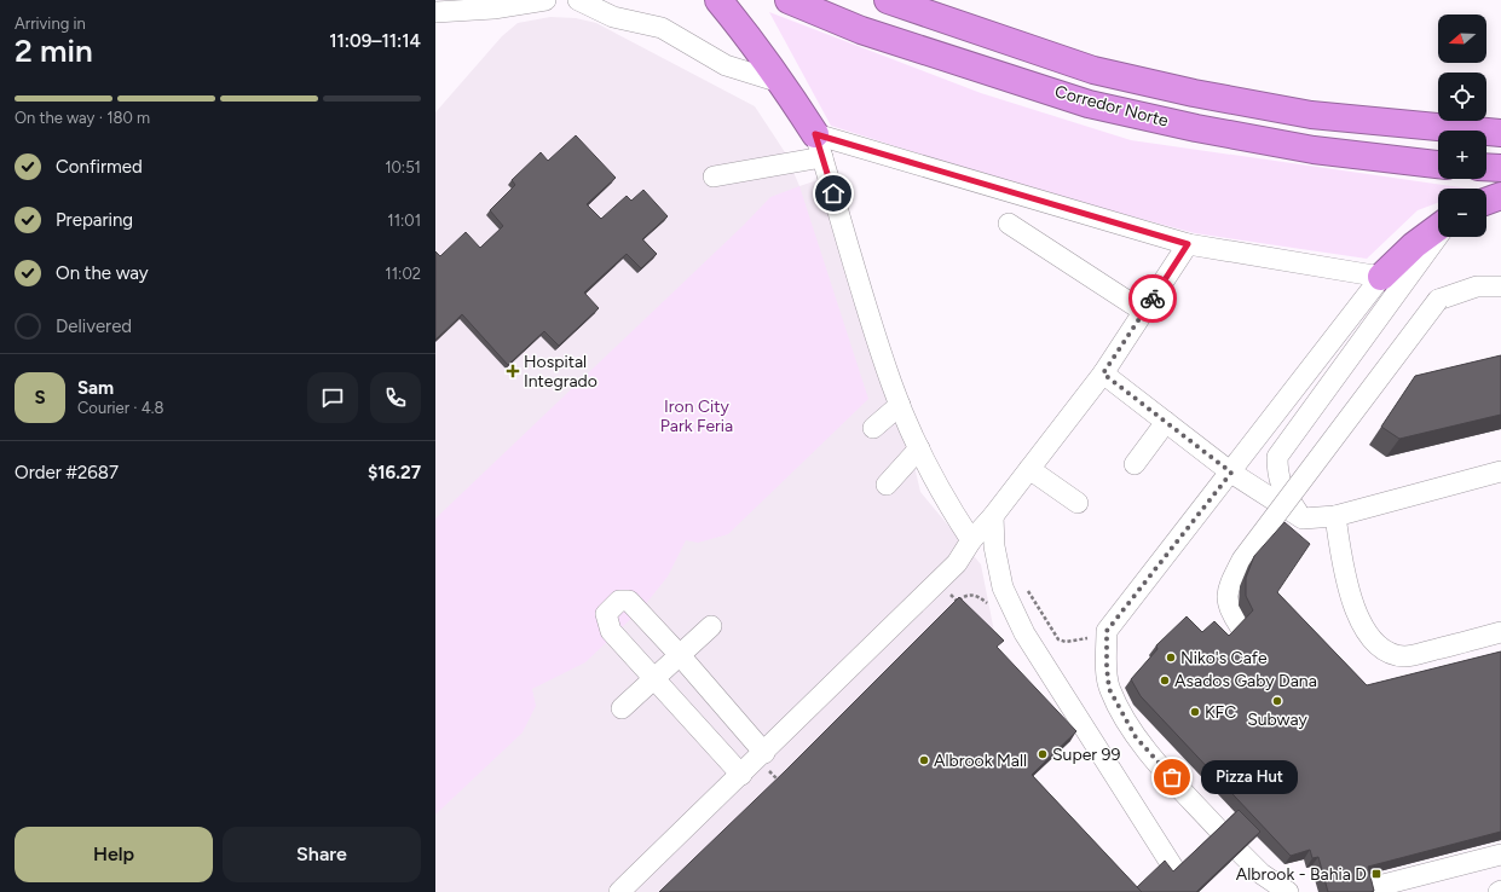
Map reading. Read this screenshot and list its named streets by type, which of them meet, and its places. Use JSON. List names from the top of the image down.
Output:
{
  "streets": {
    "highway": ["Corredor Norte"]
  },
  "parks": ["Iron City Park Feria"],
  "places": {
    "health": ["Hospital Integrado"],
    "other": [
      "Niko's Cafe",
      "Asados Gaby Dana",
      "Subway",
      "KFC",
      "Super 99",
      "Albrook Mall",
      "Pizza Hut"
    ],
    "transit": ["Albrook - Bahia D"]
  },
  "north": "left",
  "page": {
    "heading": ["2 min", "Arriving in", "11:09–11:14"],
    "panel": [
      "Sam",
      "Courier · 4.8",
      "Order #2687",
      "$16.27"
    ],
    "map_buttons": ["+", "−"],
    "bar": "On the way · 180 m",
    "list": [
      ["Confirmed", "10:51"],
      ["Preparing", "11:01"],
      ["On the way", "11:02"],
      "Delivered"
    ],
    "round": "S",
    "bubble": "Pizza Hut",
    "buttons": ["Help", "Share"]
  }
}
